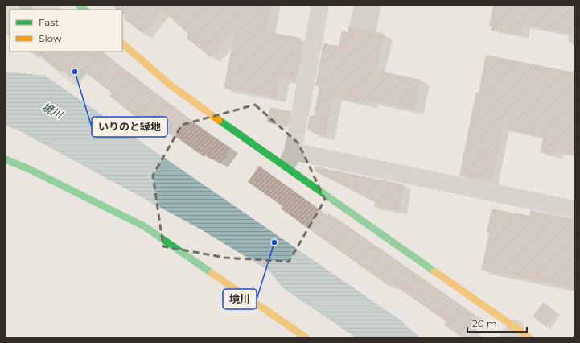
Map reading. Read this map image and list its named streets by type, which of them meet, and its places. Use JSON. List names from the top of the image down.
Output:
{
  "water": ["境川"],
  "places": ["いりのと緑地", "境川"],
  "legend": ["Fast", "Slow"],
  "scale_bar": "20 m"
}
